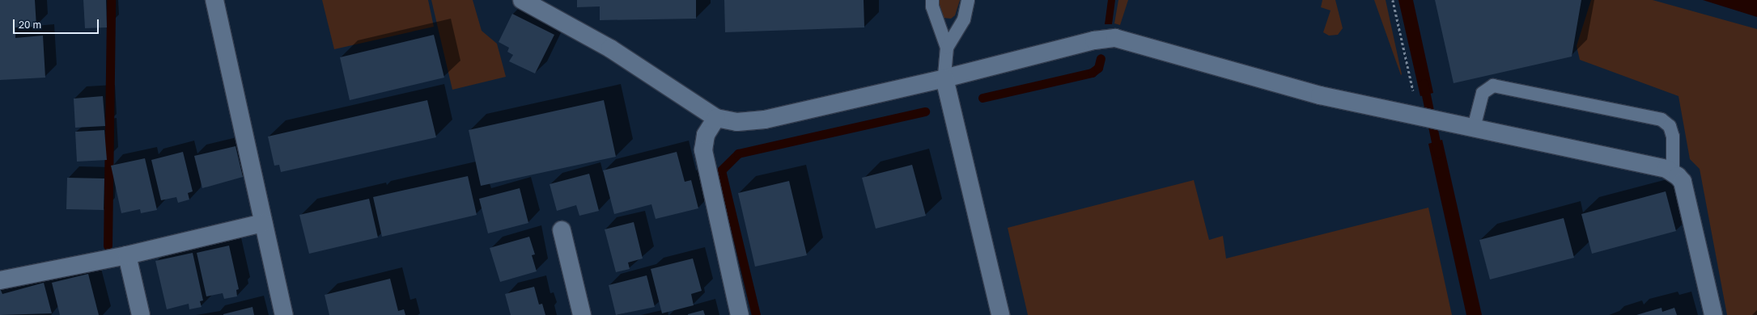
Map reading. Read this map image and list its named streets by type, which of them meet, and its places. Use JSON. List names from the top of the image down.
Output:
{
  "scale_bar": "20 m"
}
